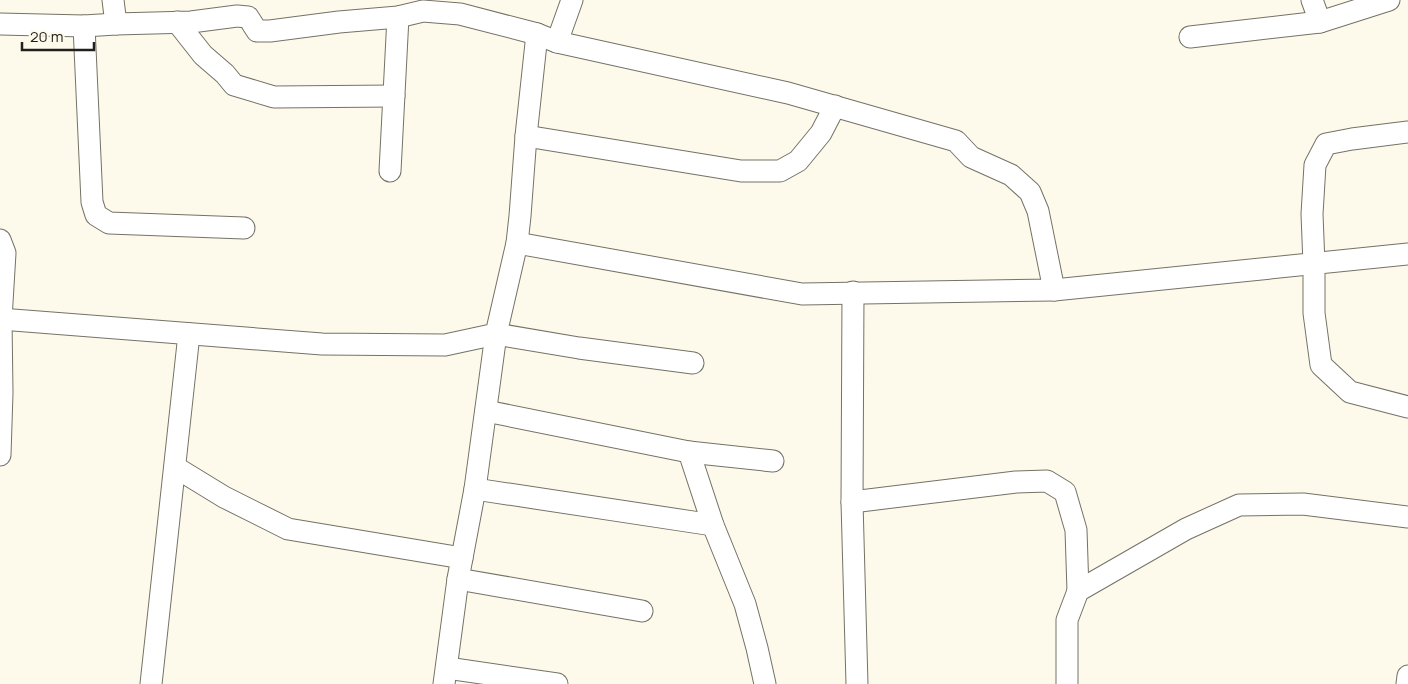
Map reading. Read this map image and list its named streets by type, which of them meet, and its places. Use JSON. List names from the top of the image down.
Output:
{
  "scale_bar": "20 m"
}
